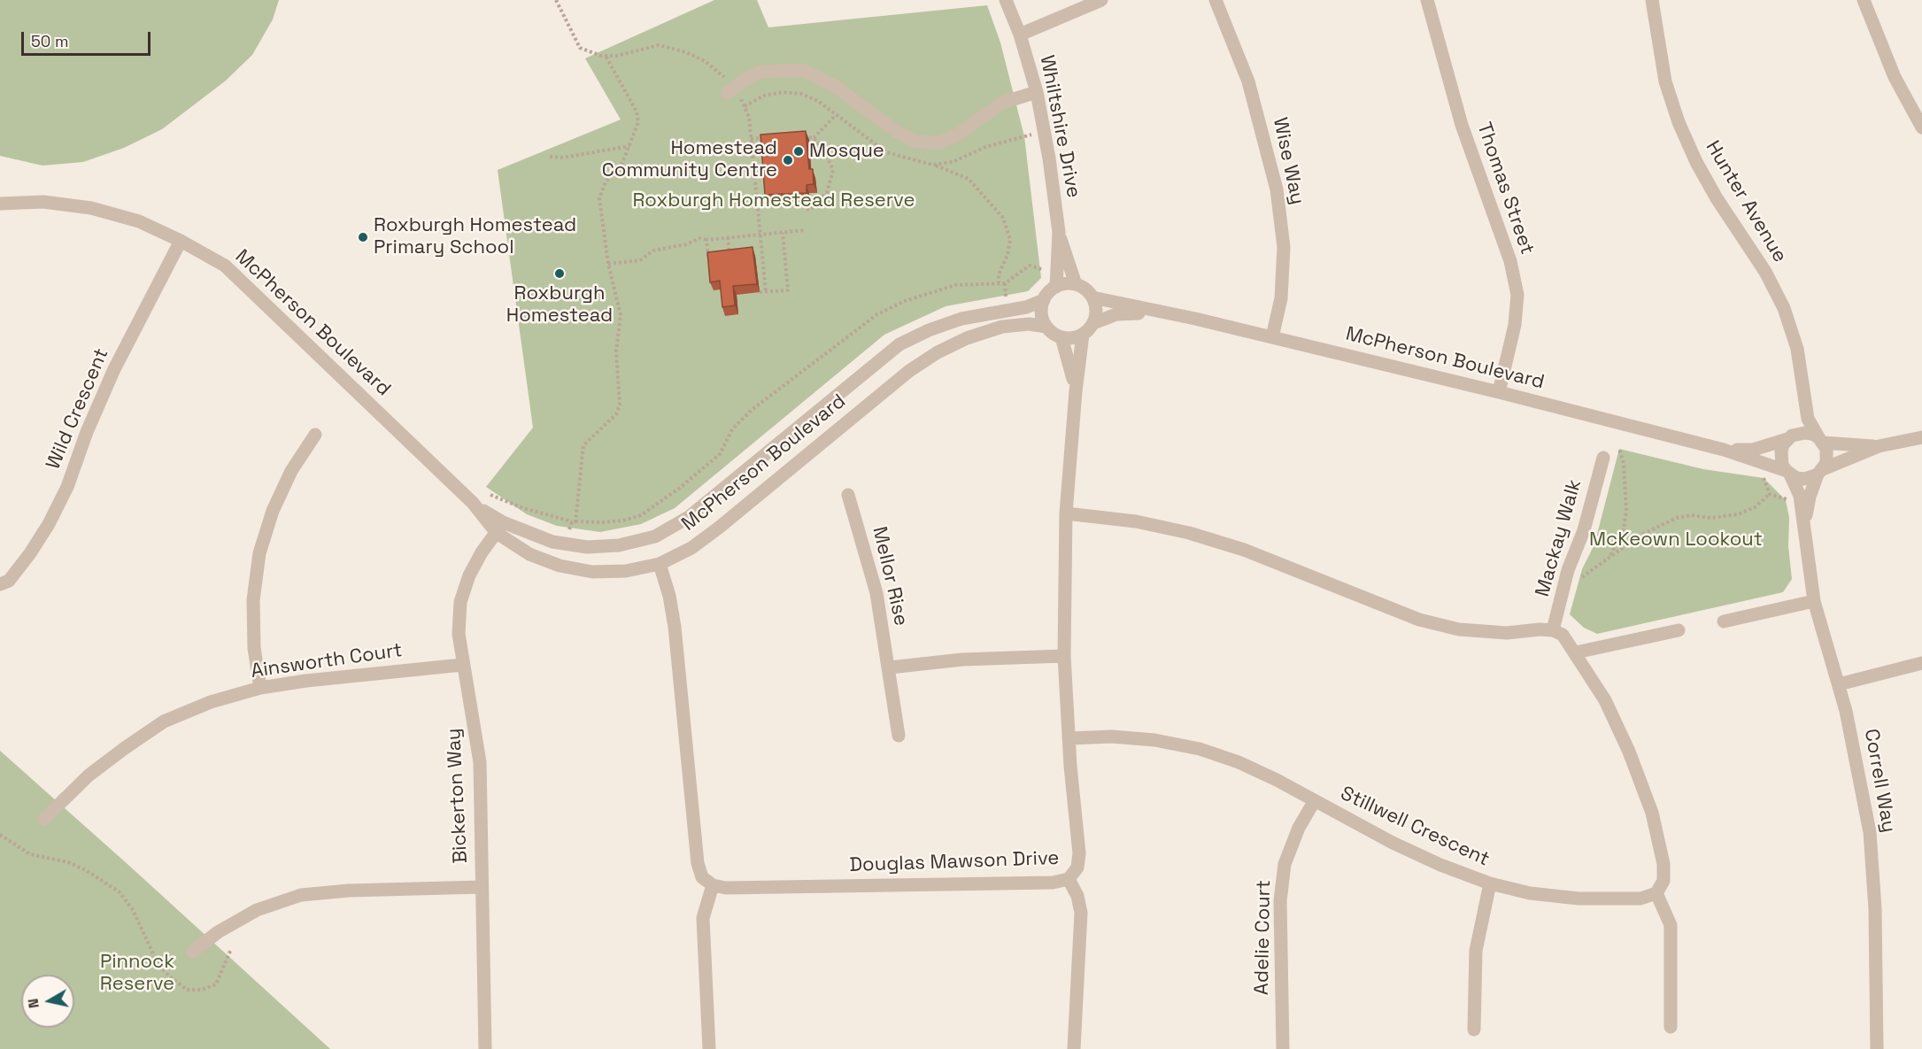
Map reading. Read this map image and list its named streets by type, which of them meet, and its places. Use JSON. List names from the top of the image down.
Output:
{
  "streets": {
    "street": [
      "Whiltshire Drive",
      "Wise Way",
      "Thomas Street",
      "Hunter Avenue",
      "McPherson Boulevard",
      "Wild Crescent",
      "Mackay Walk",
      "Mellor Rise",
      "Ainsworth Court",
      "Correll Way",
      "Bickerton Way",
      "Stillwell Crescent",
      "Douglas Mawson Drive",
      "Adelie Court"
    ]
  },
  "crossings": [
    ["Whiltshire Drive", "McPherson Boulevard"],
    ["Whiltshire Drive", "Douglas Mawson Drive"],
    ["Wise Way", "McPherson Boulevard"],
    ["Thomas Street", "McPherson Boulevard"],
    ["Hunter Avenue", "McPherson Boulevard"],
    ["Hunter Avenue", "Correll Way"],
    ["McPherson Boulevard", "Wild Crescent"],
    ["McPherson Boulevard", "Correll Way"],
    ["McPherson Boulevard", "Bickerton Way"],
    ["McPherson Boulevard", "Douglas Mawson Drive"],
    ["Ainsworth Court", "Bickerton Way"],
    ["Stillwell Crescent", "Douglas Mawson Drive"],
    ["Stillwell Crescent", "Adelie Court"]
  ],
  "parks": ["Roxburgh Homestead Reserve", "McKeown Lookout", "Pinnock Reserve"],
  "places": [
    "Mosque",
    "Homestead Community Centre",
    "Roxburgh Homestead Primary School",
    "Roxburgh Homestead"
  ],
  "scale_bar": "50 m",
  "north": "left"
}
